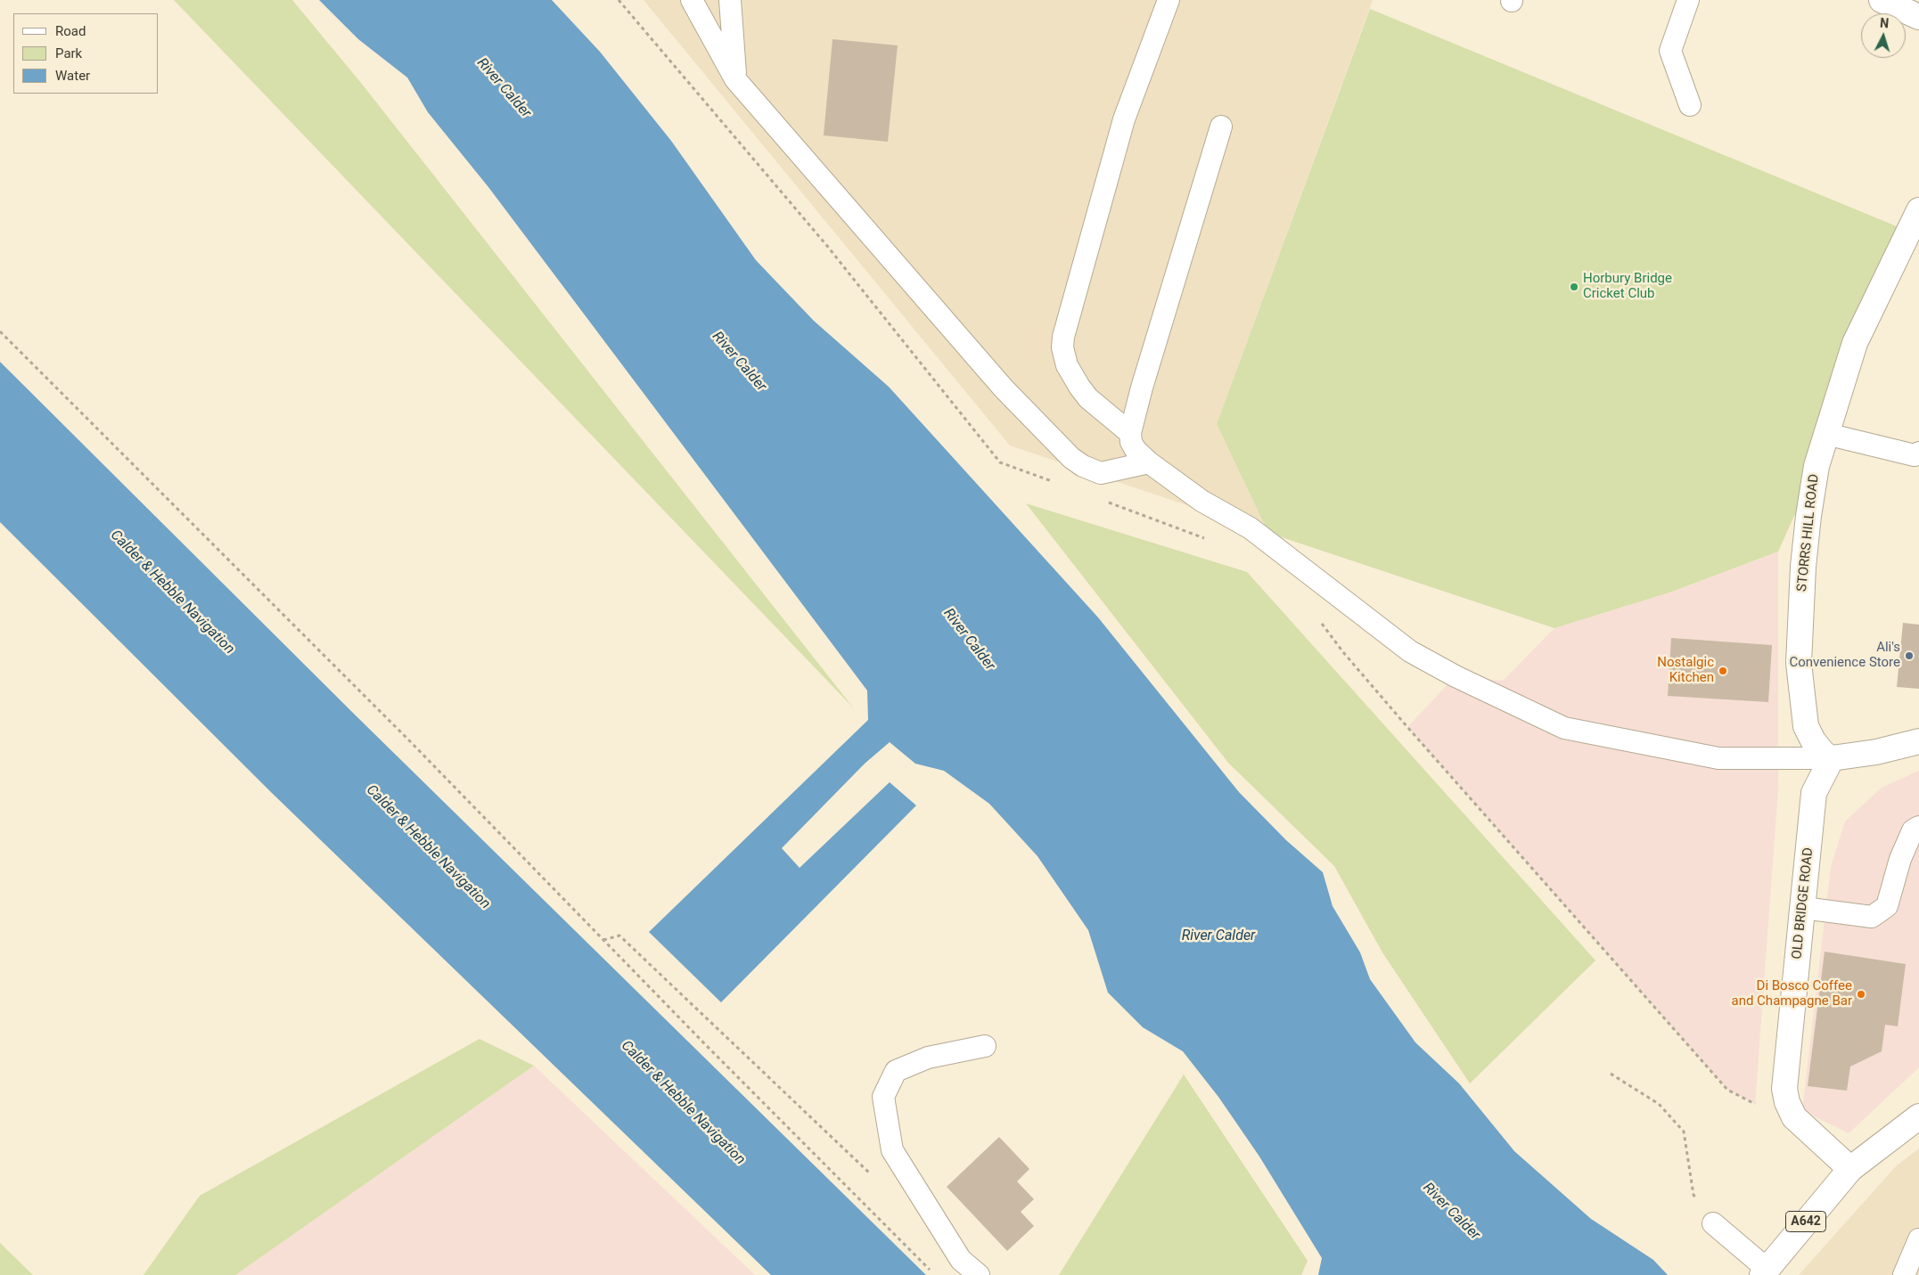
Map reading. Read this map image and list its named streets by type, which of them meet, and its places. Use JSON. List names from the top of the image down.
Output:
{
  "streets": {
    "main road": ["STORRS HILL ROAD", "OLD BRIDGE ROAD", "A642"]
  },
  "crossings": [
    ["STORRS HILL ROAD", "OLD BRIDGE ROAD"]
  ],
  "water": ["River Calder", "Calder & Hebble Navigation"],
  "places": [
    "Horbury Bridge Cricket Club",
    "Ali's Convenience Store",
    "Nostalgic Kitchen",
    "Di Bosco Coffee and Champagne Bar"
  ],
  "legend": ["Road", "Park", "Water"],
  "north": "top"
}
